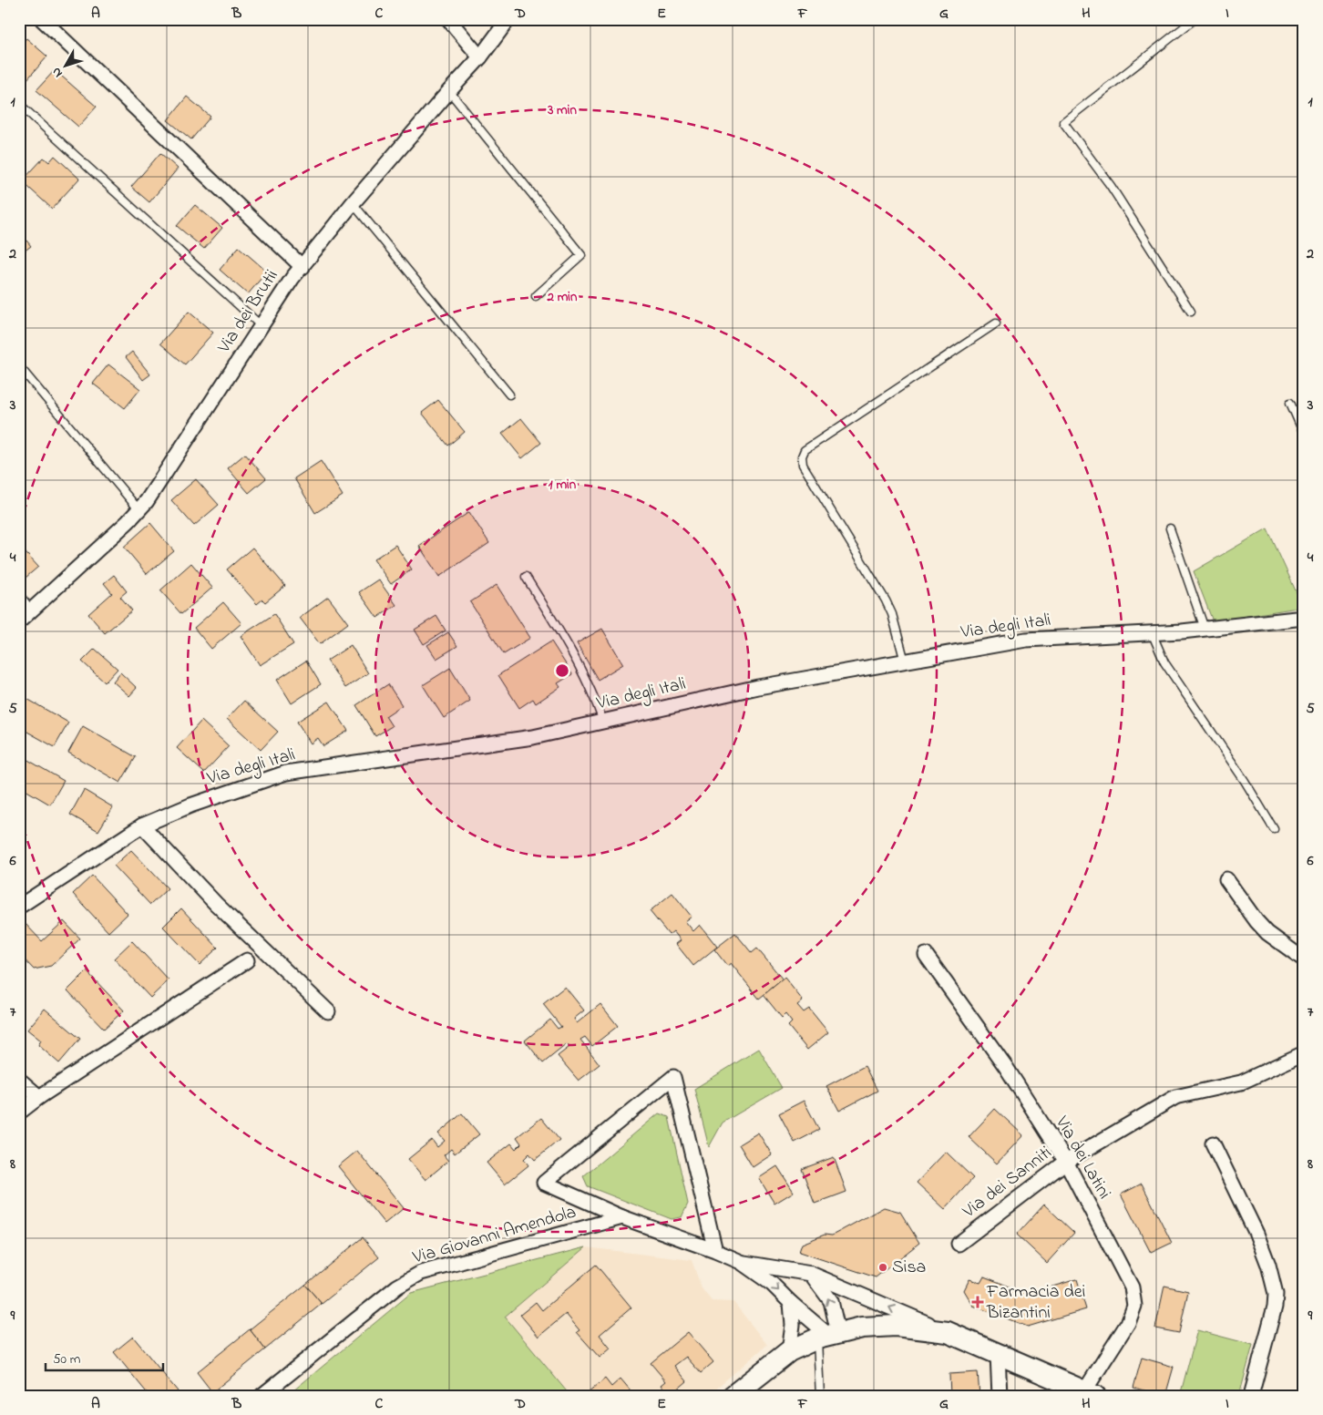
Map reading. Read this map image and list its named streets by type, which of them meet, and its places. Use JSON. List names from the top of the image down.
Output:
{
  "streets": {
    "street": [
      "Via dei Brutii",
      "Via degli Itali",
      "Via dei Latini",
      "Via dei Sanniti",
      "Via Giovanni Amendola"
    ]
  },
  "crossings": [
    ["Via dei Latini", "Via dei Sanniti"]
  ],
  "places": {
    "other": ["Sisa"],
    "health": ["Farmacia dei Bizantini"]
  },
  "scale_bar": "50 m",
  "north": "bottom left",
  "grid": {
    "columns": [
      "A",
      "B",
      "C",
      "D",
      "E",
      "F",
      "G",
      "H",
      "I"
    ],
    "rows": [
      "1",
      "2",
      "3",
      "4",
      "5",
      "6",
      "7",
      "8",
      "9"
    ]
  },
  "rings": ["3 min", "2 min", "1 min"]
}
